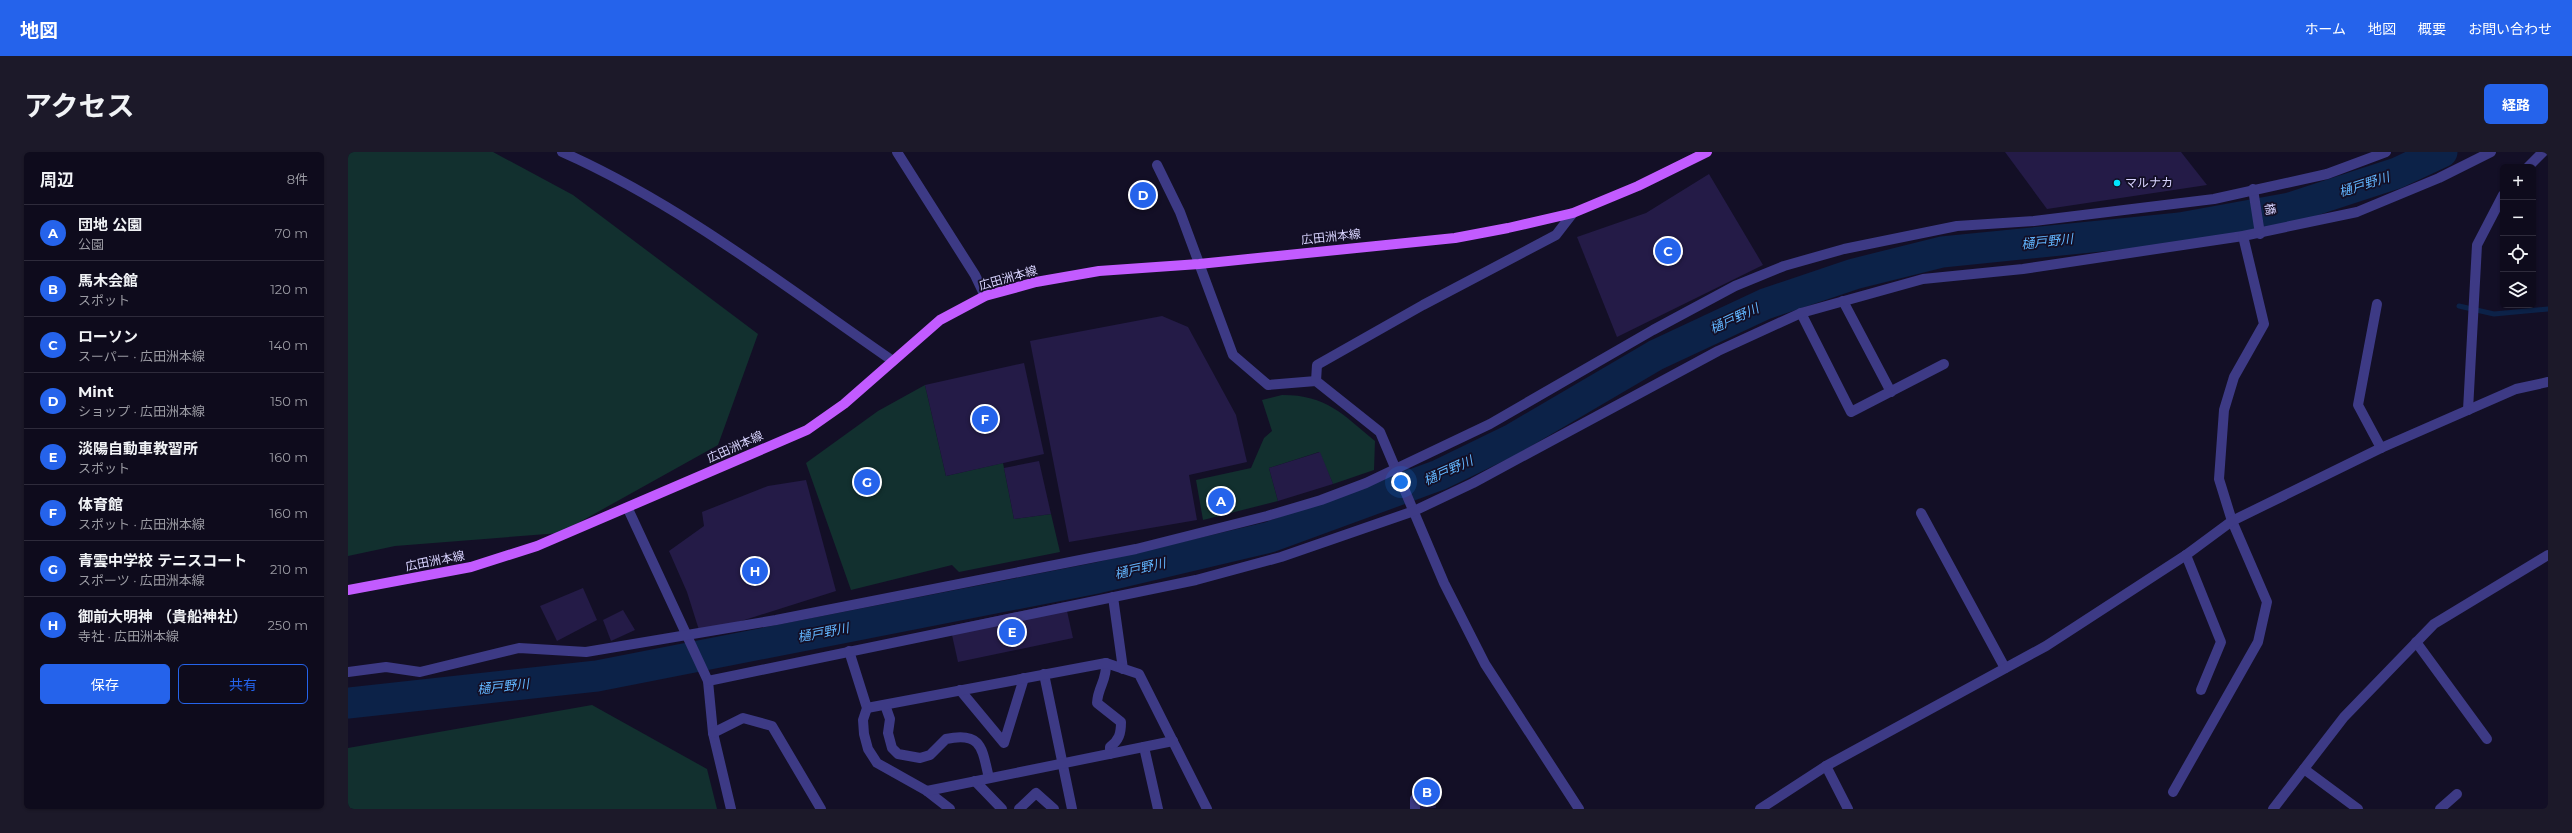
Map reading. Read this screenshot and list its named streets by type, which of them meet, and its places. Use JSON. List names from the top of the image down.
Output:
{
  "streets": {
    "main road": ["広田洲本線"],
    "street": ["橋"]
  },
  "water": ["樋戸野川"],
  "places": ["マルナカ"],
  "page": {
    "header": "地図",
    "nav": [
      "ホーム",
      "地図",
      "概要",
      "お問い合わせ"
    ],
    "title": "アクセス",
    "buttons": [
      "経路",
      ["保存", "共有"]
    ],
    "heading": ["周辺", "8件"],
    "map_buttons": ["+", "−"],
    "pins": [
      "D",
      "C",
      "F",
      "G",
      "A",
      "H",
      "E",
      "B"
    ],
    "list": [
      {
        "mark": "A",
        "name": "団地 公園",
        "note": "公園",
        "value": "70 m"
      },
      {
        "mark": "B",
        "name": "馬木会館",
        "note": "スポット",
        "value": "120 m"
      },
      {
        "mark": "C",
        "name": "ローソン",
        "note": "スーパー · 広田洲本線",
        "value": "140 m"
      },
      {
        "mark": "D",
        "name": "Mint",
        "note": "ショップ · 広田洲本線",
        "value": "150 m"
      },
      {
        "mark": "E",
        "name": "淡陽自動車教習所",
        "note": "スポット",
        "value": "160 m"
      },
      {
        "mark": "F",
        "name": "体育館",
        "note": "スポット · 広田洲本線",
        "value": "160 m"
      },
      {
        "mark": "G",
        "name": "青雲中学校 テニスコート",
        "note": "スポーツ · 広田洲本線",
        "value": "210 m"
      },
      {
        "mark": "H",
        "name": "御前大明神 （貴船神社）",
        "note": "寺社 · 広田洲本線",
        "value": "250 m"
      }
    ]
  }
}
